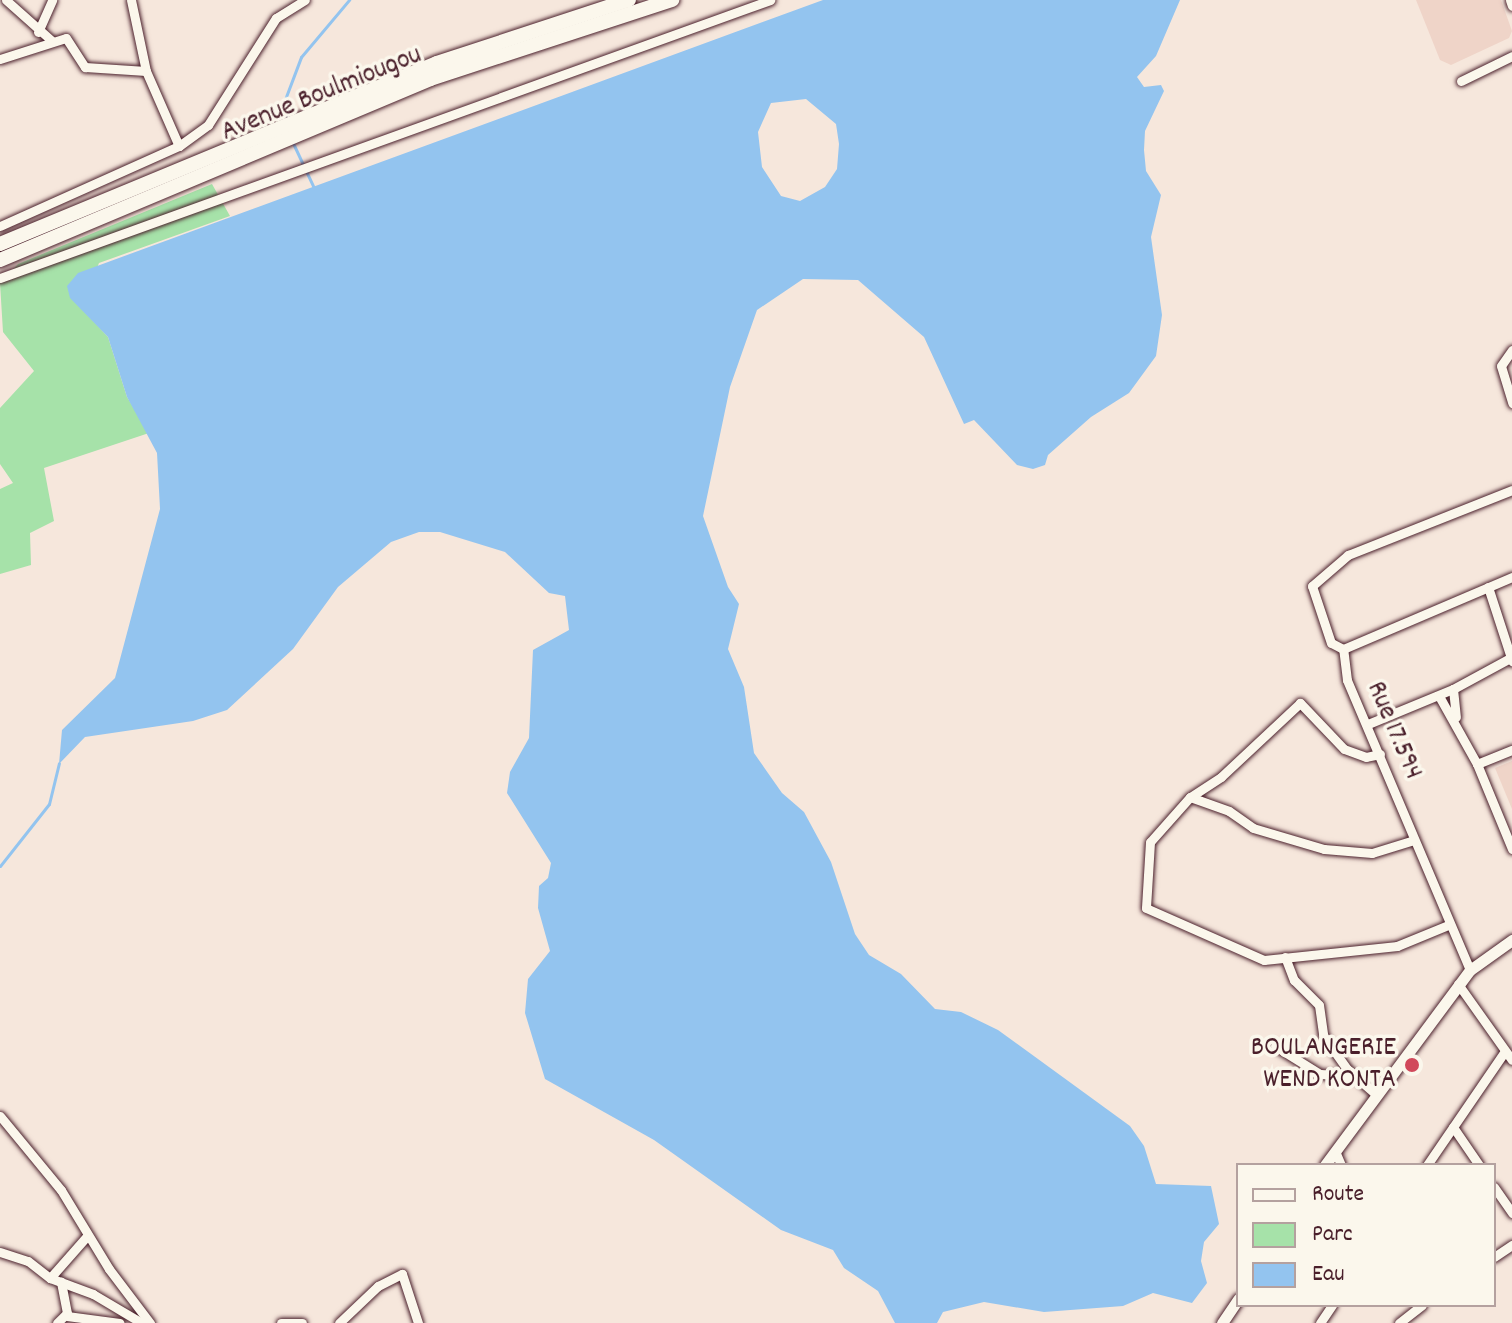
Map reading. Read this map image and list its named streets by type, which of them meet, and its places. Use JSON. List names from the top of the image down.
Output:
{
  "streets": {
    "highway": ["Avenue Boulmiougou"],
    "street": ["Rue 17.594"]
  },
  "places": ["BOULANGERIE WEND KONTA"],
  "legend": ["Route", "Parc", "Eau"]
}
